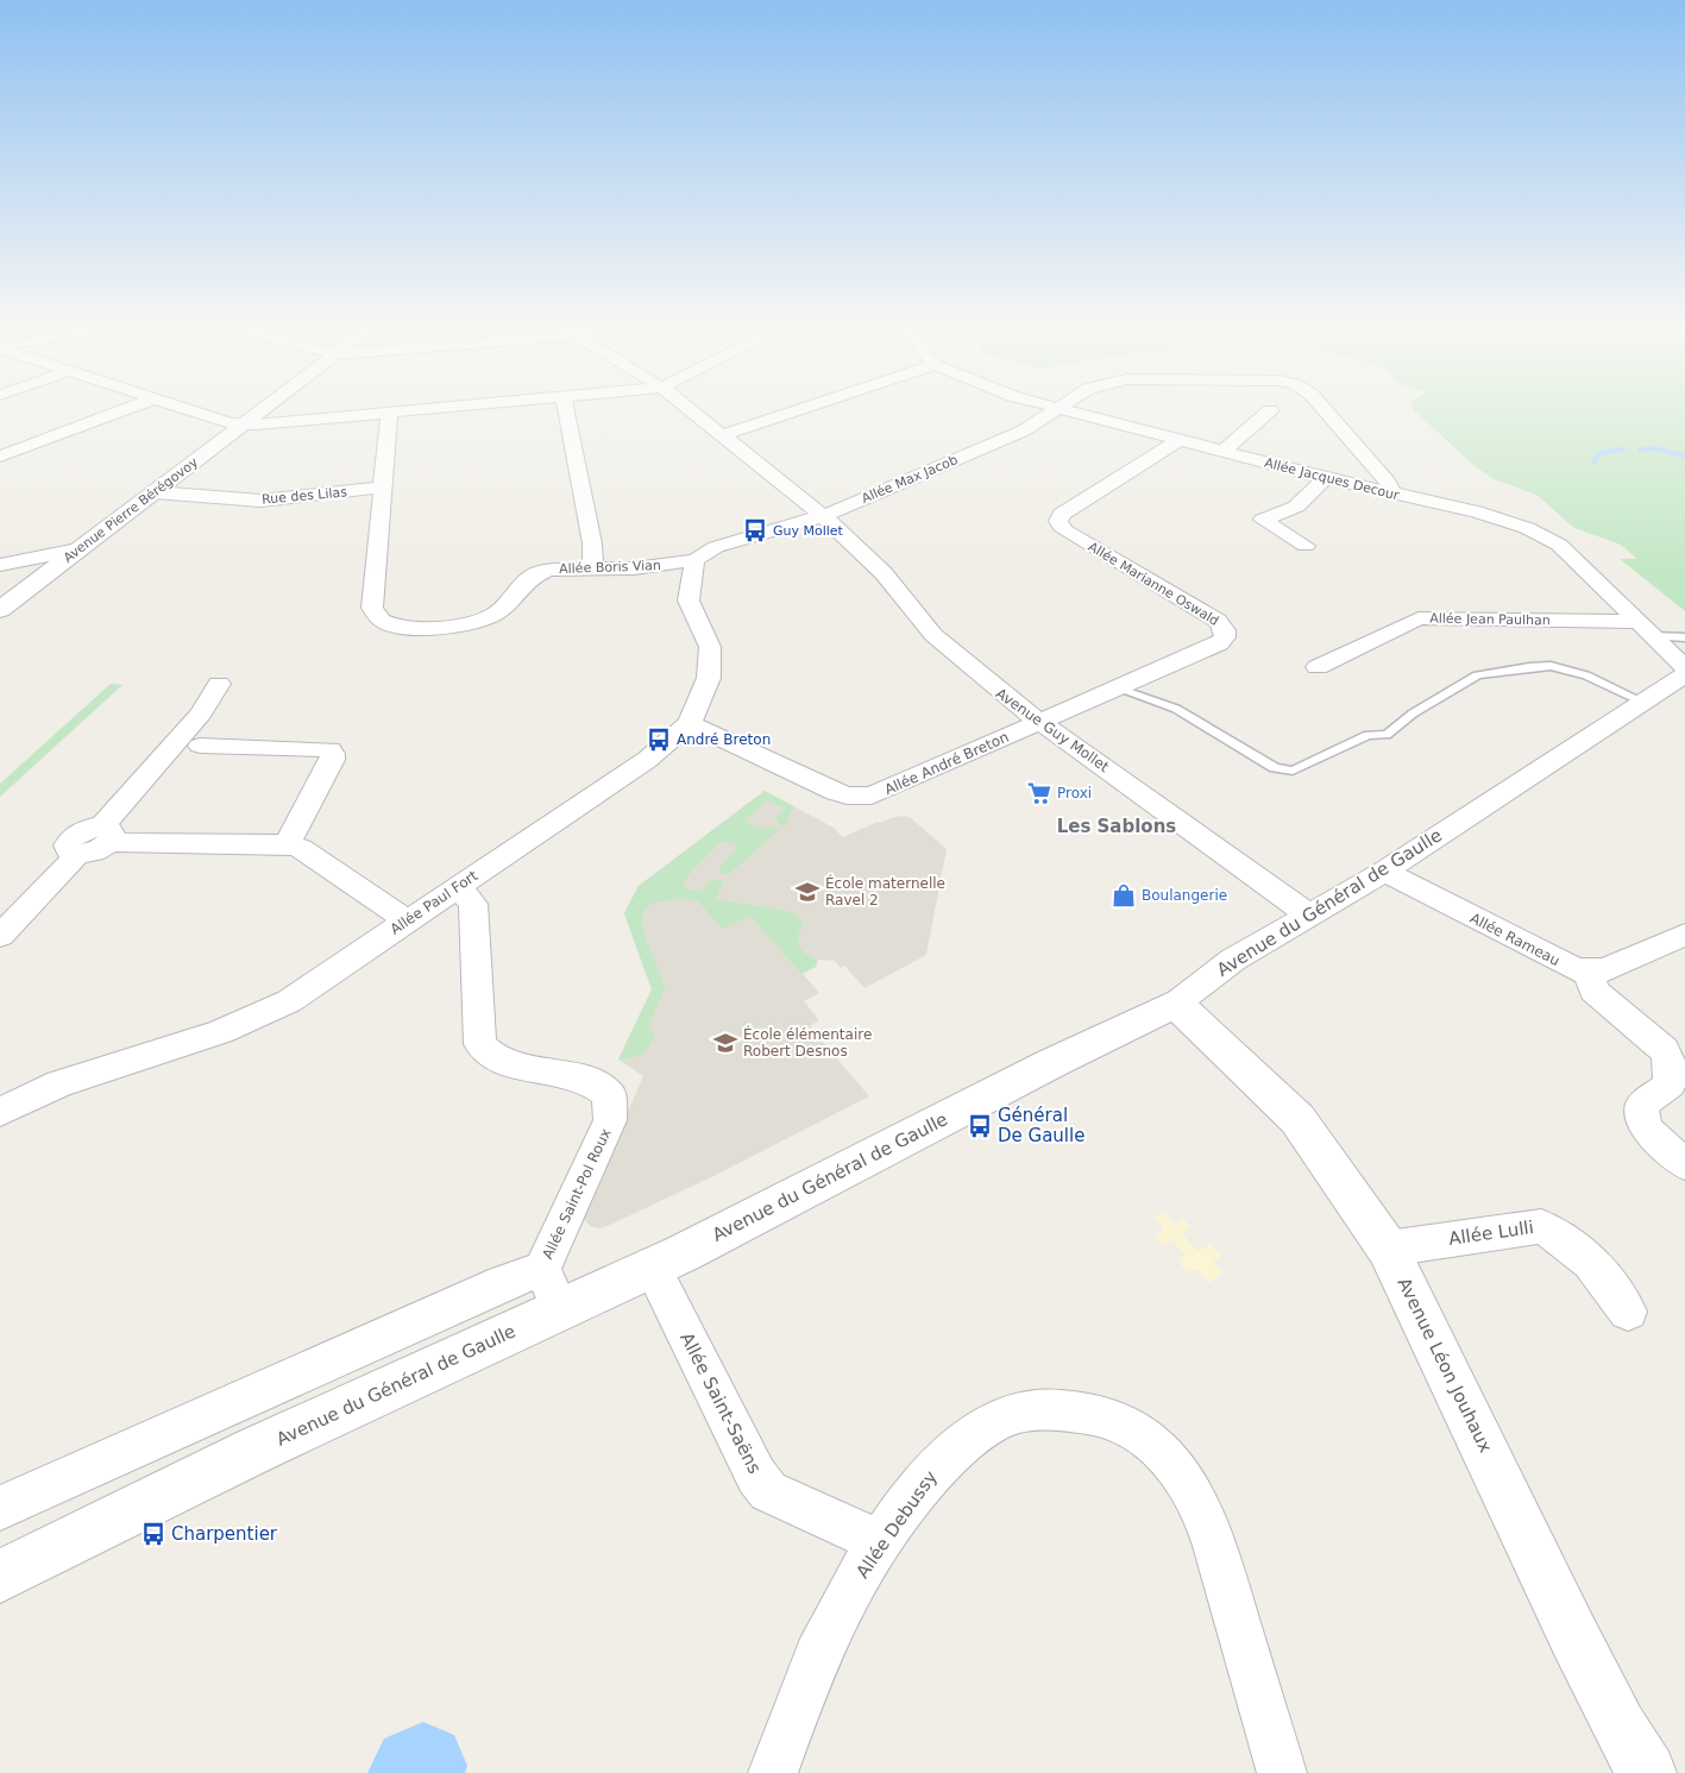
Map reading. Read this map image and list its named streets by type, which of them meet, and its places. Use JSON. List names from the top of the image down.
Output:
{
  "streets": {
    "street": [
      "Allée Max Jacob",
      "Allée Jacques Decour",
      "Rue des Lilas",
      "Avenue Pierre Bérégovoy",
      "Allée Boris Vian",
      "Allée Marianne Oswald",
      "Allée Jean Paulhan",
      "Avenue Guy Mollet",
      "Allée André Breton",
      "Allée Paul Fort",
      "Avenue du Général de Gaulle",
      "Allée Rameau",
      "Allée Saint-Pol Roux",
      "Allée Lulli",
      "Avenue Léon Jouhaux",
      "Allée Saint-Saëns",
      "Allée Debussy"
    ]
  },
  "crossings": [
    ["Allée Max Jacob", "Allée Jacques Decour"],
    ["Allée Max Jacob", "Allée Boris Vian"],
    ["Allée Max Jacob", "Avenue Guy Mollet"],
    ["Allée Jacques Decour", "Allée Marianne Oswald"],
    ["Allée Jacques Decour", "Allée Jean Paulhan"],
    ["Rue des Lilas", "Avenue Pierre Bérégovoy"],
    ["Rue des Lilas", "Allée Boris Vian"],
    ["Allée Boris Vian", "Avenue Guy Mollet"],
    ["Allée Boris Vian", "Allée Paul Fort"],
    ["Allée Marianne Oswald", "Avenue Guy Mollet"],
    ["Allée Marianne Oswald", "Allée André Breton"],
    ["Avenue Guy Mollet", "Allée André Breton"],
    ["Avenue Guy Mollet", "Avenue du Général de Gaulle"],
    ["Allée André Breton", "Allée Paul Fort"],
    ["Allée Paul Fort", "Allée Saint-Pol Roux"],
    ["Avenue du Général de Gaulle", "Allée Rameau"],
    ["Avenue du Général de Gaulle", "Allée Saint-Pol Roux"],
    ["Avenue du Général de Gaulle", "Avenue Léon Jouhaux"],
    ["Avenue du Général de Gaulle", "Allée Saint-Saëns"],
    ["Allée Lulli", "Avenue Léon Jouhaux"],
    ["Allée Saint-Saëns", "Allée Debussy"]
  ],
  "districts": ["Les Sablons"],
  "places": {
    "bus stop": [
      "Guy Mollet",
      "André Breton",
      "Général De Gaulle",
      "Charpentier"
    ],
    "supermarket": ["Proxi"],
    "school or university": ["École maternelle Ravel 2", "École élémentaire Robert Desnos"],
    "shop": ["Boulangerie"]
  }
}
